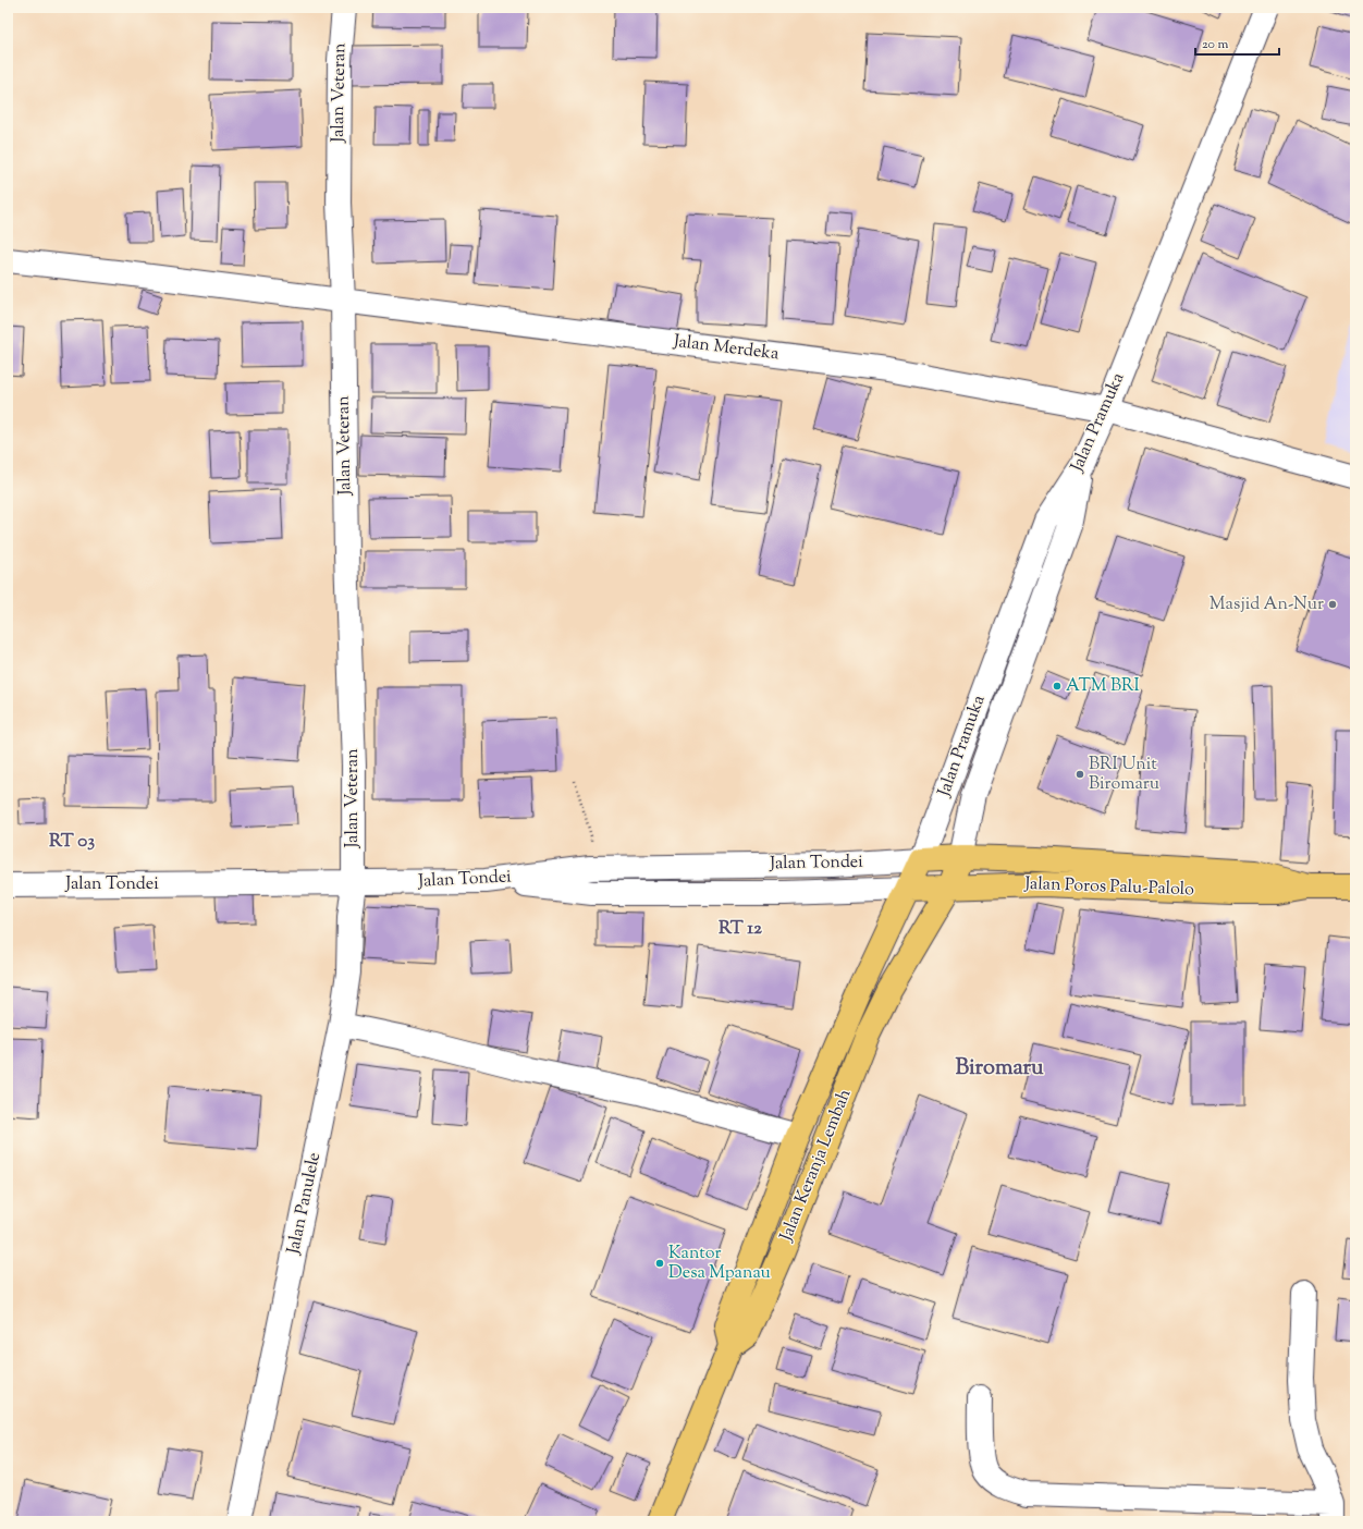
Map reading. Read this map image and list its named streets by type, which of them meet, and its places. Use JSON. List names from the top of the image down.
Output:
{
  "streets": {
    "main road": ["Jalan Poros Palu-Palolo", "Jalan Keranja Lembah"],
    "street": [
      "Jalan Veteran",
      "Jalan Merdeka",
      "Jalan Pramuka",
      "Jalan Tondei",
      "Jalan Panulele"
    ]
  },
  "crossings": [
    ["Jalan Veteran", "Jalan Merdeka"],
    ["Jalan Veteran", "Jalan Tondei"],
    ["Jalan Veteran", "Jalan Panulele"],
    ["Jalan Merdeka", "Jalan Pramuka"],
    ["Jalan Pramuka", "Jalan Tondei"],
    ["Jalan Pramuka", "Jalan Poros Palu-Palolo"],
    ["Jalan Tondei", "Jalan Poros Palu-Palolo"],
    ["Jalan Tondei", "Jalan Panulele"],
    ["Jalan Poros Palu-Palolo", "Jalan Keranja Lembah"]
  ],
  "districts": ["RT 03", "RT 12", "Biromaru"],
  "places": [
    "Masjid An-Nur",
    "ATM BRI",
    "BRI Unit Biromaru",
    "Kantor Desa Mpanau"
  ],
  "scale_bar": "20 m"
}
